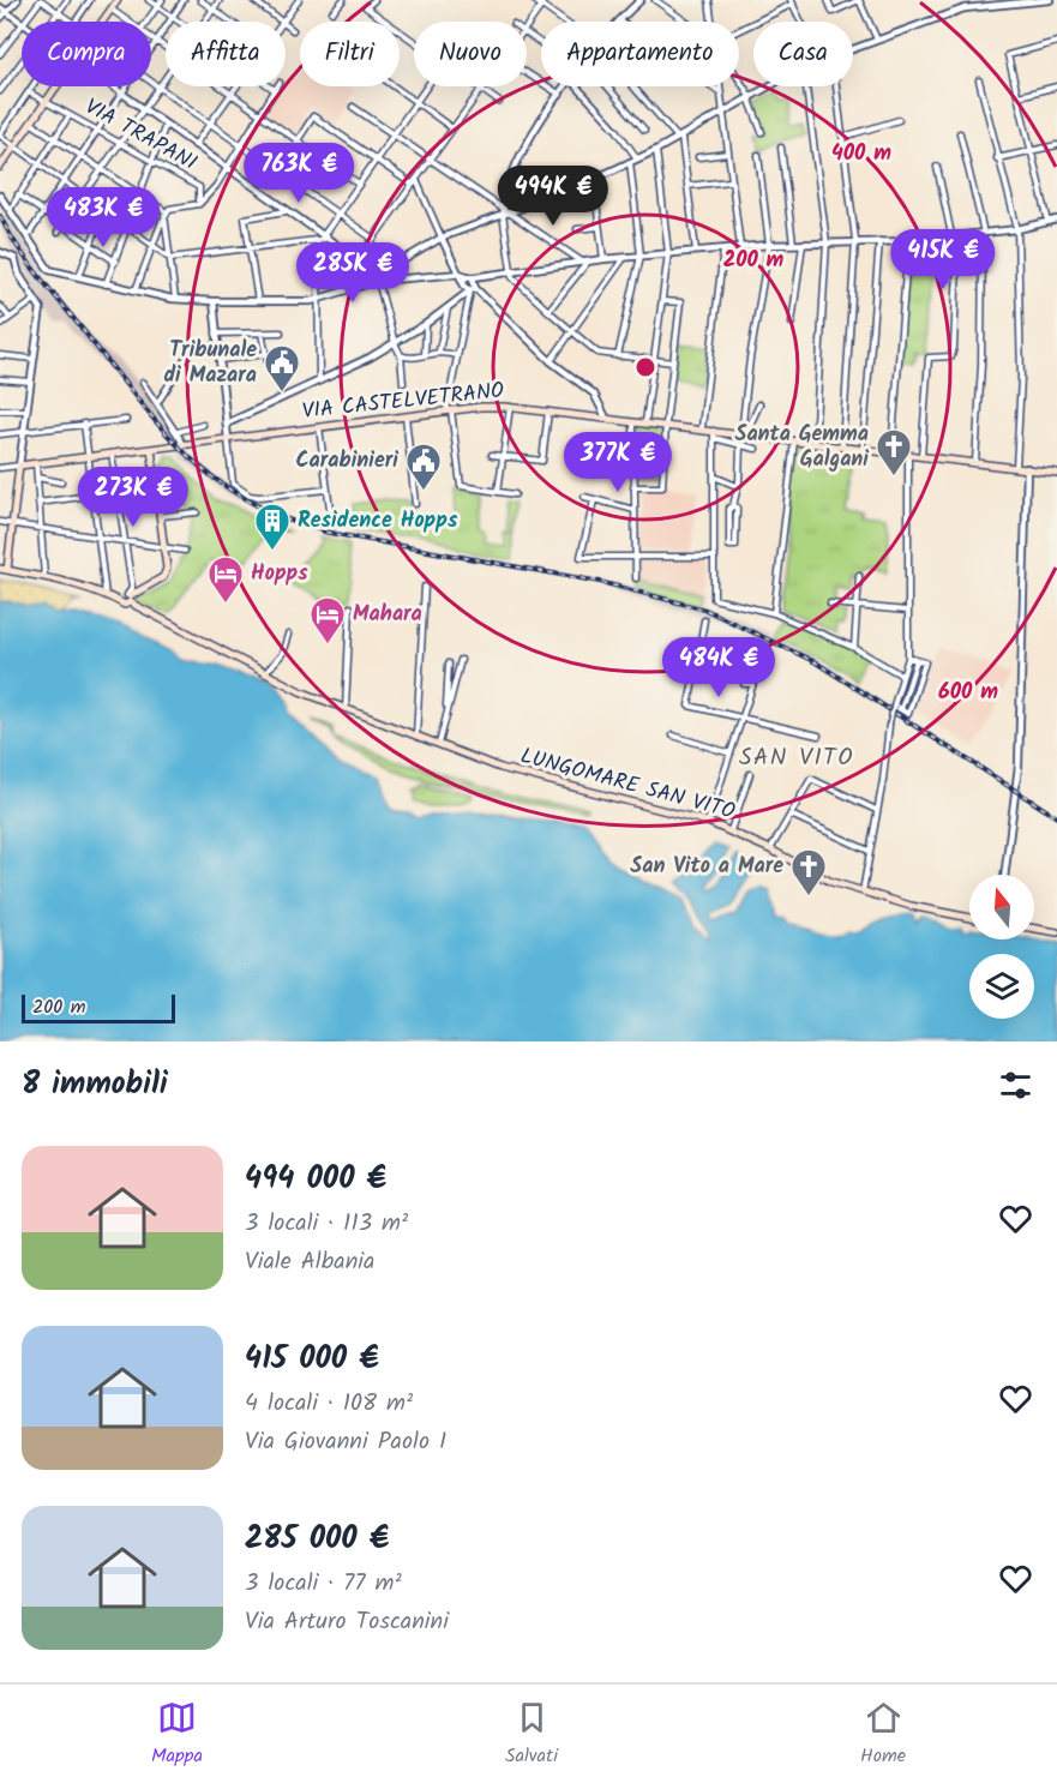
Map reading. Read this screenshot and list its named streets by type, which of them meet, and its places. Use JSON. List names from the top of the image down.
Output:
{
  "streets": {
    "main road": ["VIA CASTELVETRANO", "LUNGOMARE SAN VITO"],
    "street": ["VIA TRAPANI"]
  },
  "districts": ["SAN VITO"],
  "places": {
    "public building": ["Tribunale di Mazara", "Carabinieri"],
    "church": ["Santa Gemma Galgani", "San Vito a Mare"],
    "building": ["Residence Hopps"],
    "hotel": ["Hopps", "Mahara"]
  },
  "scale_bar": "200 m",
  "north": "top",
  "page": {
    "chip": [
      "Compra",
      "Affitta",
      "Filtri",
      "Nuovo",
      "Appartamento",
      "Casa"
    ],
    "price": [
      "763K €",
      "494K €",
      "483K €",
      "415K €",
      "285K €",
      "377K €",
      "273K €",
      "484K €"
    ],
    "scale": "200 m",
    "heading": "8 immobili",
    "list": [
      {
        "name": "494 000 €",
        "note": "3 locali · 113 m² · Viale Albania"
      },
      {
        "name": "415 000 €",
        "note": "4 locali · 108 m² · Via Giovanni Paolo I"
      },
      {
        "name": "285 000 €",
        "note": "3 locali · 77 m² · Via Arturo Toscanini"
      }
    ],
    "tabs": ["Mappa", "Salvati", "Home"]
  },
  "rings": ["400 m", "200 m", "600 m"]
}
